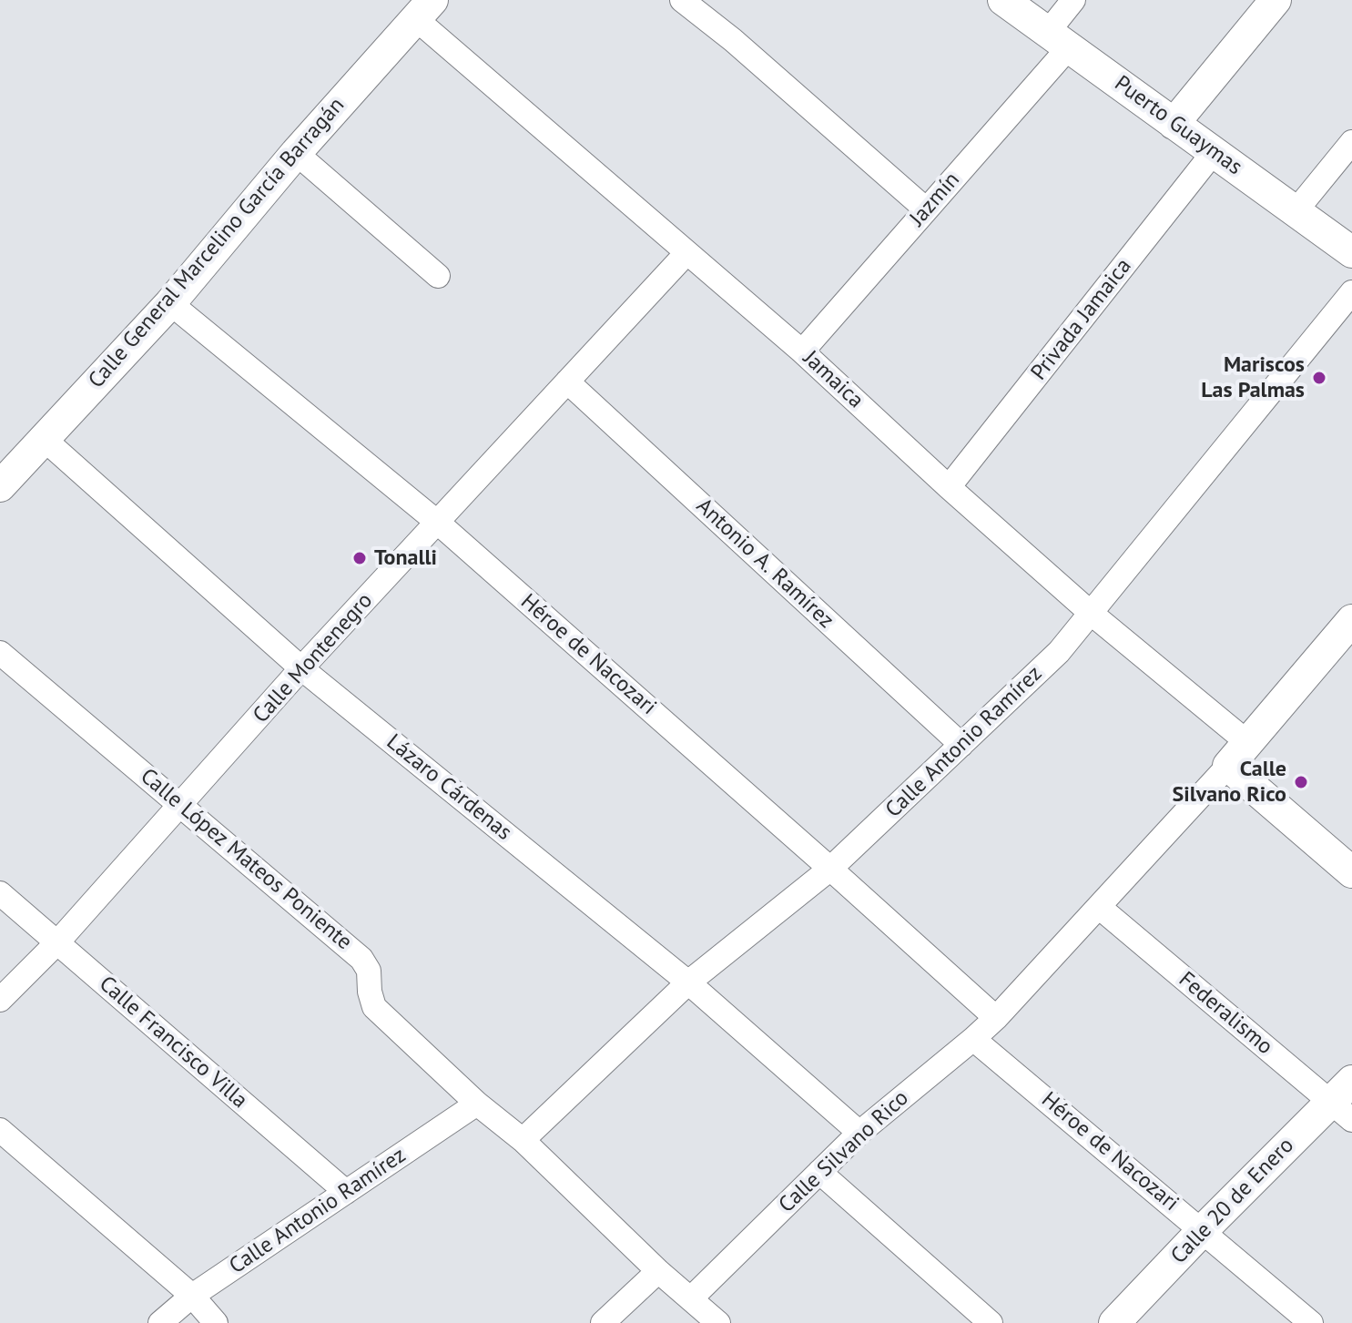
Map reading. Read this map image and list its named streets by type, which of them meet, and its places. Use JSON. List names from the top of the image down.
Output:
{
  "streets": {
    "street": [
      "Puerto Guaymas",
      "Jazmín",
      "Calle General Marcelino García Barragán",
      "Privada Jamaica",
      "Jamaica",
      "Antonio A. Ramírez",
      "Héroe de Nacozari",
      "Calle Montenegro",
      "Calle Antonio Ramírez",
      "Lázaro Cárdenas",
      "Calle López Mateos Poniente",
      "Federalismo",
      "Calle Francisco Villa",
      "Calle Silvano Rico",
      "Calle 20 de Enero"
    ]
  },
  "crossings": [
    ["Puerto Guaymas", "Jazmín"],
    ["Puerto Guaymas", "Privada Jamaica"],
    ["Jazmín", "Jamaica"],
    ["Calle General Marcelino García Barragán", "Jamaica"],
    ["Calle General Marcelino García Barragán", "Héroe de Nacozari"],
    ["Calle General Marcelino García Barragán", "Lázaro Cárdenas"],
    ["Privada Jamaica", "Jamaica"],
    ["Jamaica", "Calle Montenegro"],
    ["Jamaica", "Calle Antonio Ramírez"],
    ["Jamaica", "Calle Silvano Rico"],
    ["Antonio A. Ramírez", "Calle Montenegro"],
    ["Antonio A. Ramírez", "Calle Antonio Ramírez"],
    ["Héroe de Nacozari", "Calle Montenegro"],
    ["Héroe de Nacozari", "Calle Antonio Ramírez"],
    ["Héroe de Nacozari", "Calle Silvano Rico"],
    ["Héroe de Nacozari", "Calle 20 de Enero"],
    ["Calle Montenegro", "Lázaro Cárdenas"],
    ["Calle Montenegro", "Calle López Mateos Poniente"],
    ["Calle Montenegro", "Calle Francisco Villa"],
    ["Calle Antonio Ramírez", "Lázaro Cárdenas"],
    ["Calle Antonio Ramírez", "Calle López Mateos Poniente"],
    ["Calle Antonio Ramírez", "Calle Francisco Villa"],
    ["Lázaro Cárdenas", "Calle Silvano Rico"],
    ["Calle López Mateos Poniente", "Calle Silvano Rico"],
    ["Federalismo", "Calle Silvano Rico"],
    ["Federalismo", "Calle 20 de Enero"]
  ],
  "places": ["Mariscos Las Palmas", "Tonalli", "Calle Silvano Rico"]
}
